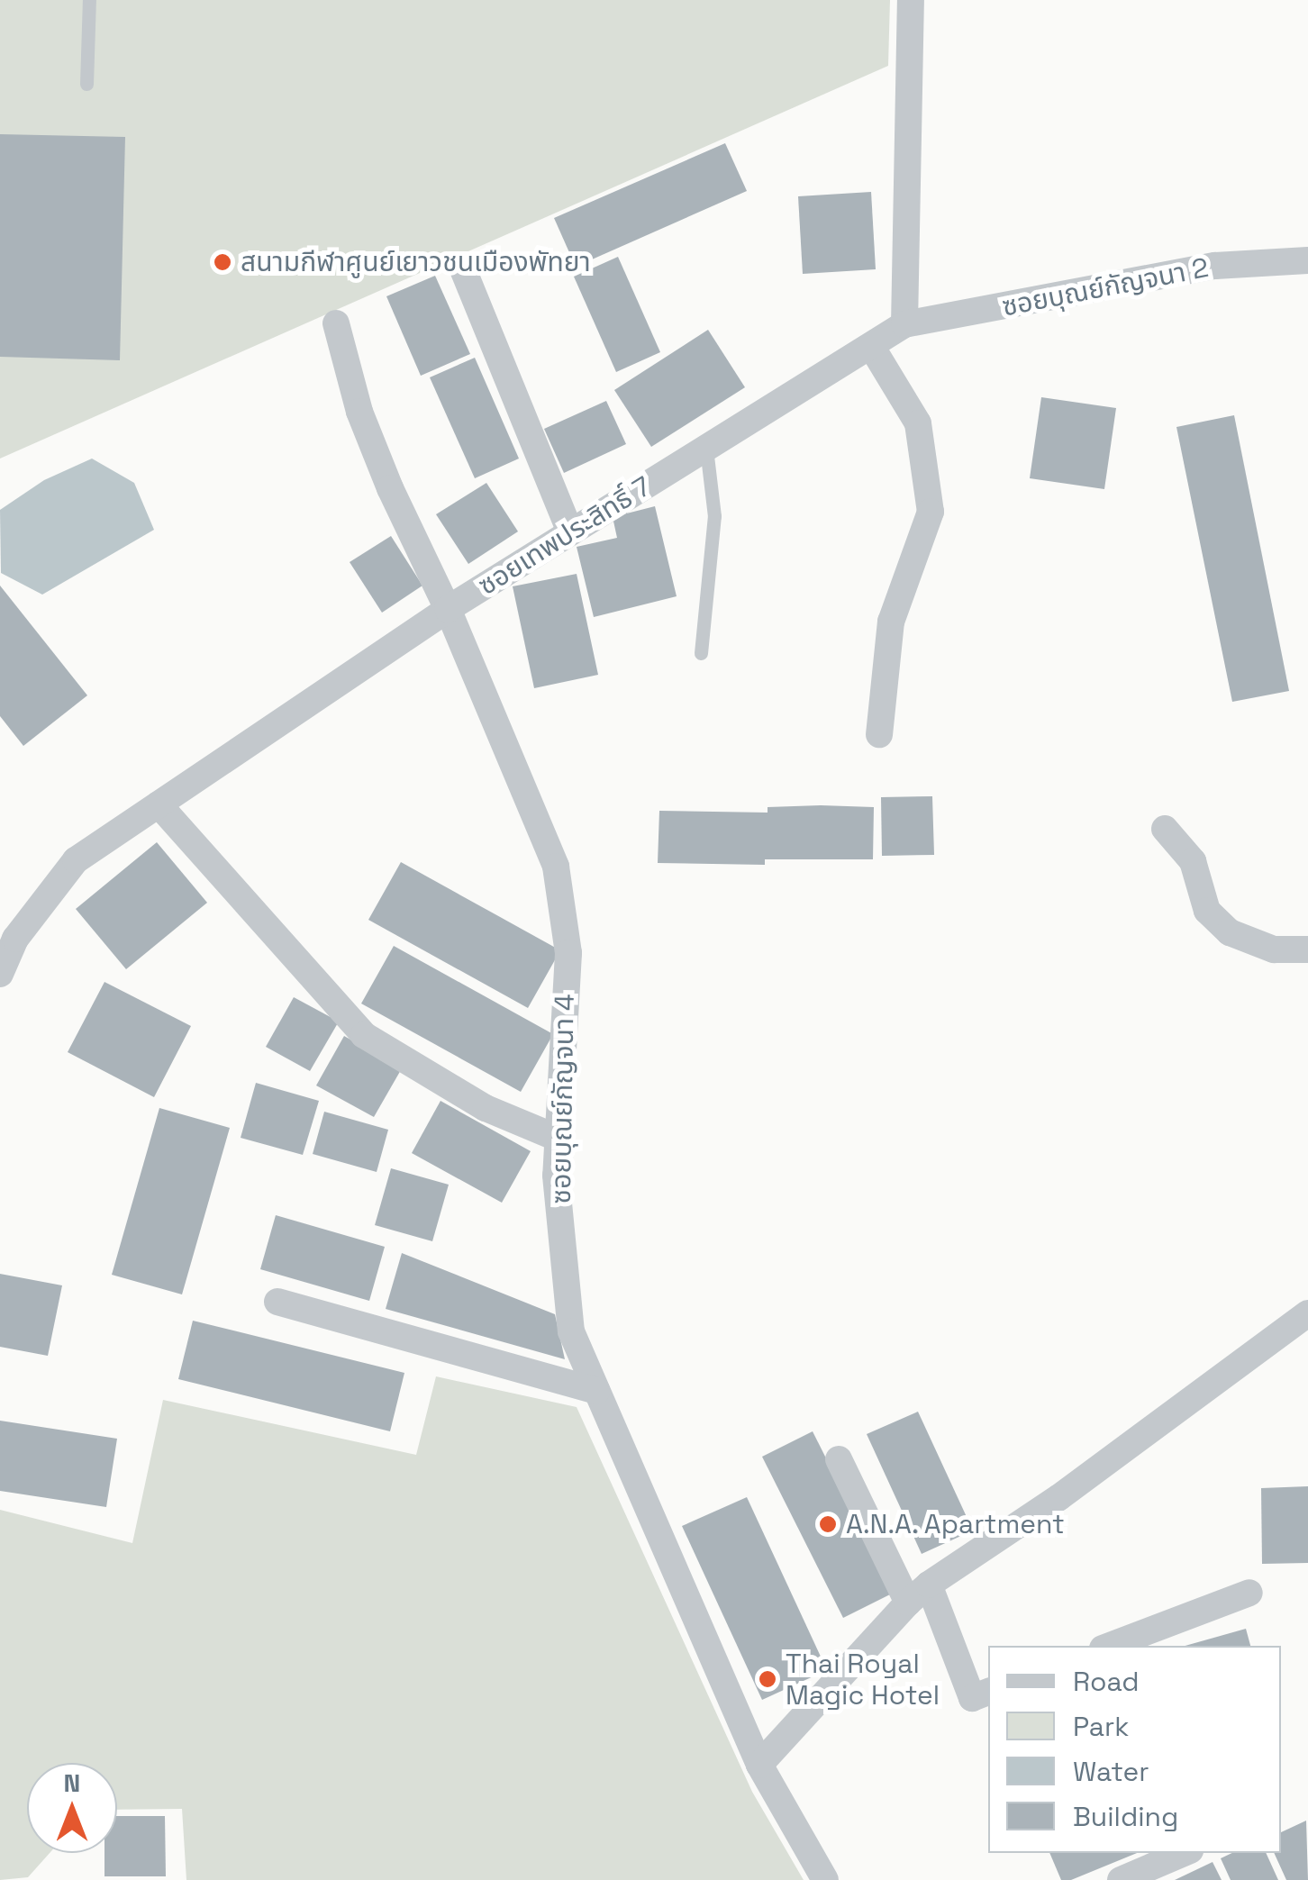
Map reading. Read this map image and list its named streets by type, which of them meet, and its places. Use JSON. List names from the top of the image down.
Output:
{
  "streets": {
    "street": ["ซอยบุณย์กัญจนา 2", "ซอยเทพประสิทธิ์ 7", "ซอยบุณย์กัญจนา 4"]
  },
  "crossings": [
    ["ซอยบุณย์กัญจนา 2", "ซอยเทพประสิทธิ์ 7"],
    ["ซอยเทพประสิทธิ์ 7", "ซอยบุณย์กัญจนา 4"]
  ],
  "places": ["สนามกีฬาศูนย์เยาวชนเมืองพัทยา", "A.N.A. Apartment", "Thai Royal Magic Hotel"],
  "legend": [
    "Road",
    "Park",
    "Water",
    "Building"
  ],
  "north": "top"
}
